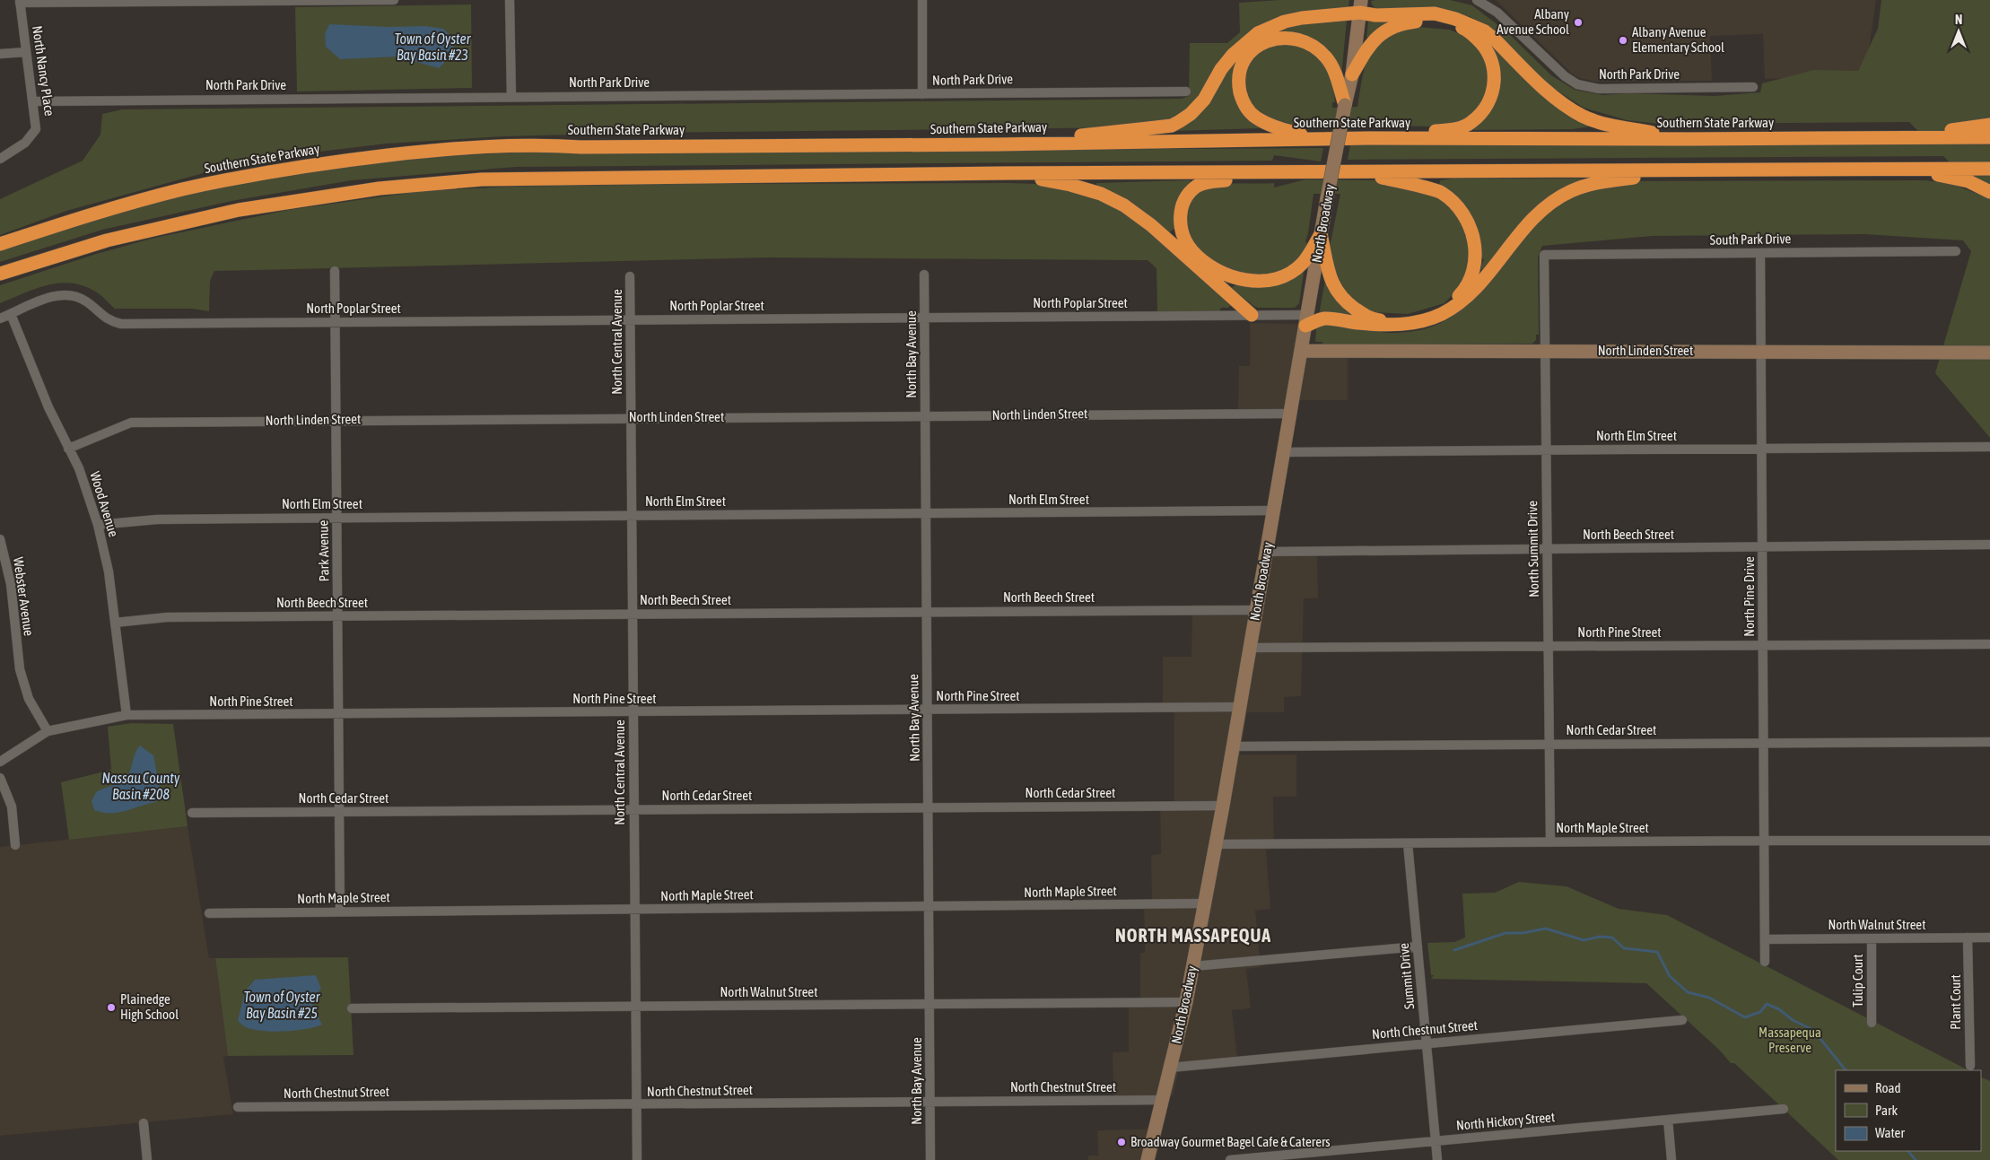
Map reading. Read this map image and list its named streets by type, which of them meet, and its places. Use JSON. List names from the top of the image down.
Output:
{
  "streets": {
    "highway": ["Southern State Parkway"],
    "main road": ["North Broadway", "North Linden Street"],
    "street": [
      "North Nancy Place",
      "North Park Drive",
      "South Park Drive",
      "North Poplar Street",
      "North Central Avenue",
      "North Bay Avenue",
      "North Elm Street",
      "Wood Avenue",
      "North Beech Street",
      "North Summit Drive",
      "Park Avenue",
      "Webster Avenue",
      "North Pine Drive",
      "North Pine Street",
      "North Cedar Street",
      "North Maple Street",
      "North Walnut Street",
      "Summit Drive",
      "Tulip Court",
      "Plant Court",
      "North Chestnut Street",
      "North Hickory Street"
    ]
  },
  "crossings": [
    ["North Nancy Place", "North Park Drive"],
    ["North Broadway", "North Poplar Street"],
    ["North Broadway", "North Linden Street"],
    ["North Broadway", "North Elm Street"],
    ["North Broadway", "North Beech Street"],
    ["North Broadway", "North Pine Street"],
    ["North Broadway", "North Cedar Street"],
    ["North Broadway", "North Maple Street"],
    ["North Broadway", "North Walnut Street"],
    ["North Broadway", "North Chestnut Street"],
    ["South Park Drive", "North Summit Drive"],
    ["South Park Drive", "North Pine Drive"],
    ["North Poplar Street", "North Central Avenue"],
    ["North Poplar Street", "North Bay Avenue"],
    ["North Poplar Street", "Wood Avenue"],
    ["North Poplar Street", "Park Avenue"],
    ["North Central Avenue", "North Linden Street"],
    ["North Central Avenue", "North Elm Street"],
    ["North Central Avenue", "North Beech Street"],
    ["North Central Avenue", "North Pine Street"],
    ["North Central Avenue", "North Cedar Street"],
    ["North Central Avenue", "North Maple Street"],
    ["North Central Avenue", "North Walnut Street"],
    ["North Central Avenue", "North Chestnut Street"],
    ["North Linden Street", "North Bay Avenue"],
    ["North Linden Street", "Wood Avenue"],
    ["North Linden Street", "North Summit Drive"],
    ["North Linden Street", "Park Avenue"],
    ["North Linden Street", "North Pine Drive"],
    ["North Bay Avenue", "North Elm Street"],
    ["North Bay Avenue", "North Beech Street"],
    ["North Bay Avenue", "North Pine Street"],
    ["North Bay Avenue", "North Cedar Street"],
    ["North Bay Avenue", "North Maple Street"],
    ["North Bay Avenue", "North Walnut Street"],
    ["North Bay Avenue", "North Chestnut Street"],
    ["North Elm Street", "Wood Avenue"],
    ["North Elm Street", "North Summit Drive"],
    ["North Elm Street", "Park Avenue"],
    ["North Elm Street", "North Pine Drive"],
    ["Wood Avenue", "North Beech Street"],
    ["Wood Avenue", "North Pine Street"],
    ["North Beech Street", "North Summit Drive"],
    ["North Beech Street", "Park Avenue"],
    ["North Beech Street", "North Pine Drive"],
    ["North Summit Drive", "North Pine Street"],
    ["North Summit Drive", "North Cedar Street"],
    ["North Summit Drive", "North Maple Street"],
    ["Park Avenue", "North Pine Street"],
    ["Park Avenue", "North Cedar Street"],
    ["Park Avenue", "North Maple Street"],
    ["Webster Avenue", "North Pine Street"],
    ["North Pine Drive", "North Pine Street"],
    ["North Pine Drive", "North Cedar Street"],
    ["North Pine Drive", "North Maple Street"],
    ["North Pine Drive", "North Walnut Street"],
    ["North Maple Street", "Summit Drive"],
    ["North Walnut Street", "Tulip Court"],
    ["North Walnut Street", "Plant Court"],
    ["Summit Drive", "North Chestnut Street"],
    ["Summit Drive", "North Hickory Street"]
  ],
  "districts": ["NORTH MASSAPEQUA"],
  "water": ["Town of Oyster Bay Basin #23", "Nassau County Basin #208", "Town of Oyster Bay Basin #25"],
  "parks": ["Massapequa Preserve"],
  "places": [
    "Albany Avenue School",
    "Albany Avenue Elementary School",
    "Plainedge High School",
    "Broadway Gourmet Bagel Cafe & Caterers"
  ],
  "legend": ["Road", "Park", "Water"],
  "north": "top"
}
